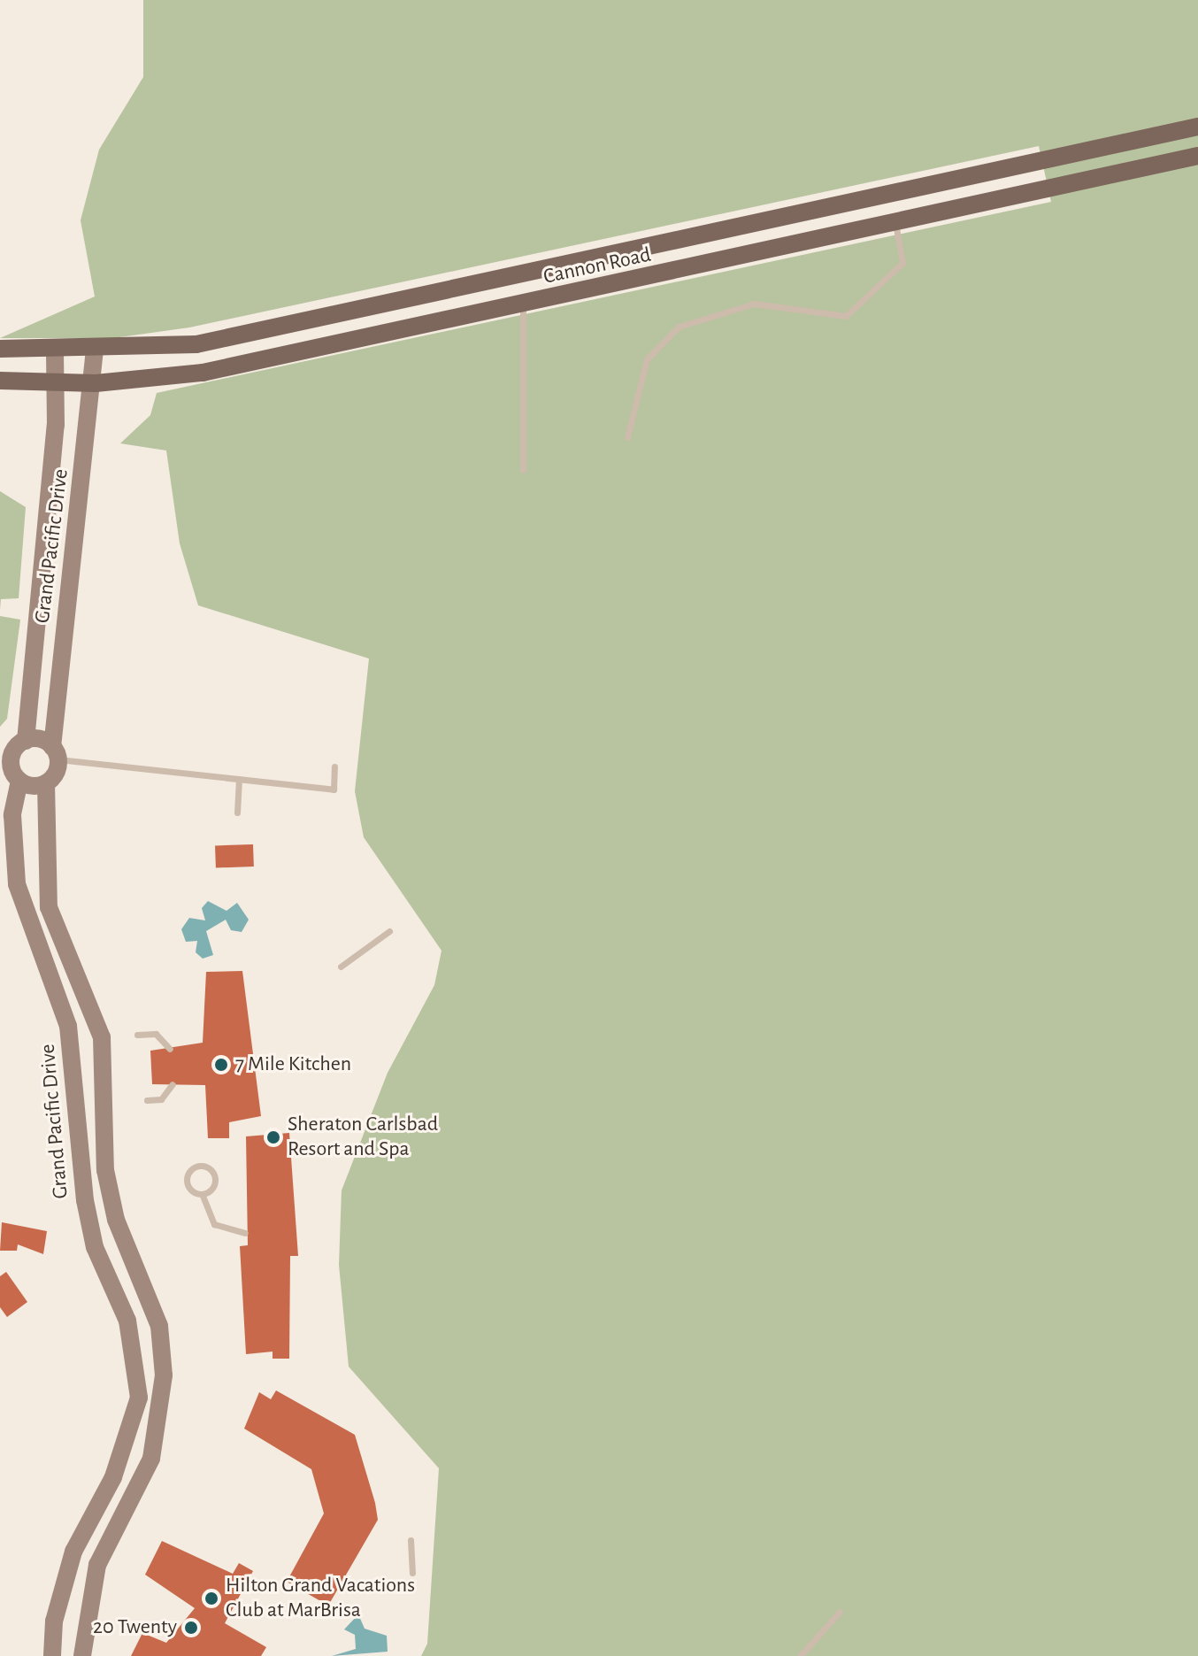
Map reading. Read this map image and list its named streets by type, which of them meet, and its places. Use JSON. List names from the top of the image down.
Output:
{
  "streets": {
    "main road": ["Cannon Road"],
    "street": ["Grand Pacific Drive"]
  },
  "crossings": [
    ["Cannon Road", "Grand Pacific Drive"]
  ],
  "places": [
    "7 Mile Kitchen",
    "Sheraton Carlsbad Resort and Spa",
    "Hilton Grand Vacations Club at MarBrisa",
    "20 Twenty"
  ]
}
